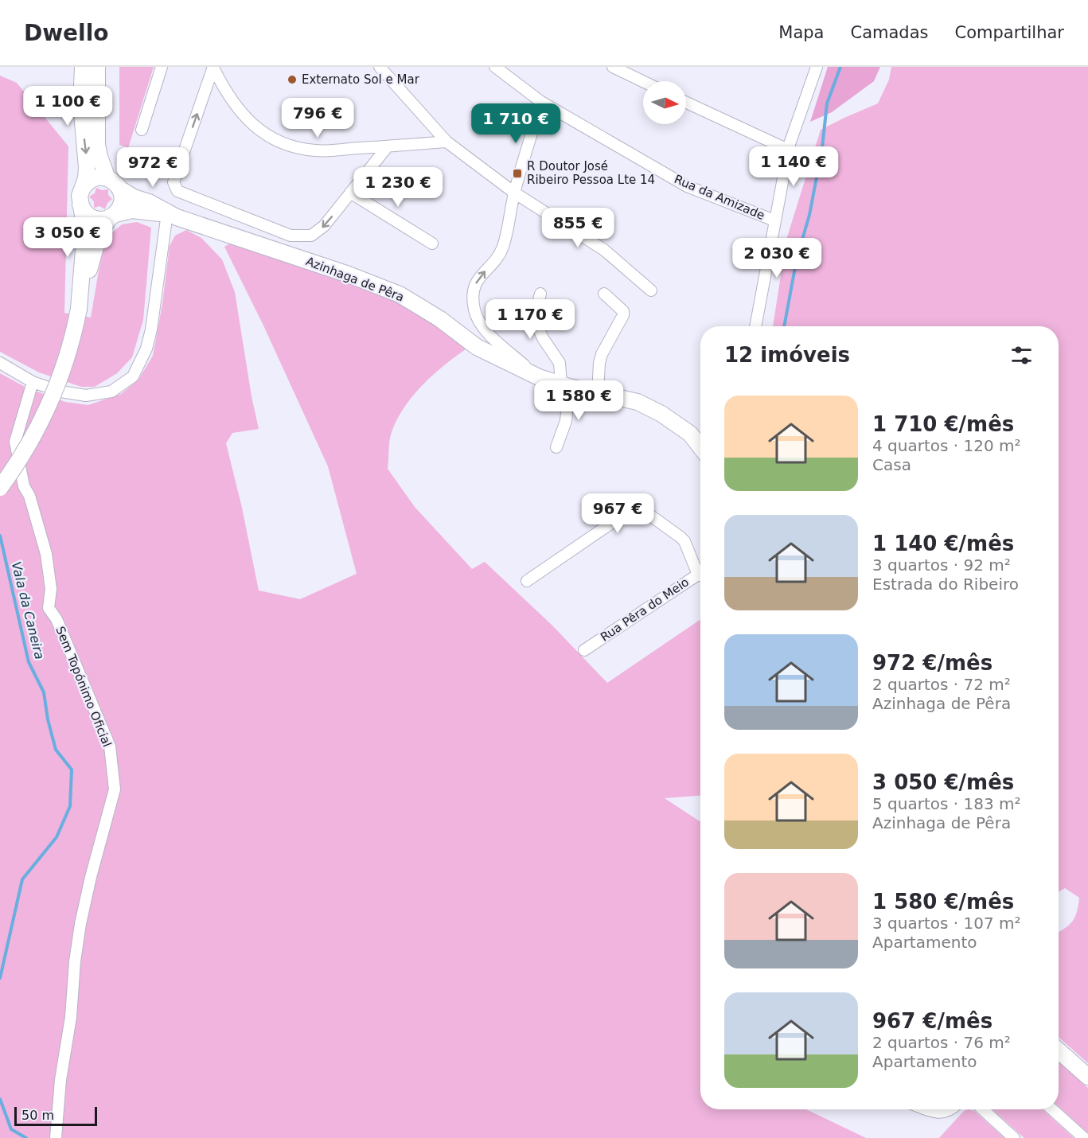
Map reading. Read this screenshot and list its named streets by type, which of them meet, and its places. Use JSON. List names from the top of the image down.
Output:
{
  "streets": {
    "main road": ["Azinhaga de Pêra"],
    "street": ["Rua da Amizade", "Rua Pêra do Meio", "Sem Topónimo Oficial"]
  },
  "water": ["Vala da Caneira"],
  "places": {
    "other": ["Externato Sol e Mar"],
    "transit": ["R Doutor José Ribeiro Pessoa Lte 14"]
  },
  "scale_bar": "50 m",
  "north": "right",
  "page": {
    "header": "Dwello",
    "nav": ["Mapa", "Camadas", "Compartilhar"],
    "price": [
      "1 100 €",
      "796 €",
      "1 710 €",
      "1 140 €",
      "972 €",
      "1 230 €",
      "855 €",
      "3 050 €",
      "2 030 €",
      "1 170 €",
      "1 580 €",
      "967 €"
    ],
    "heading": "12 imóveis",
    "list": [
      {
        "name": "1 710 €/mês",
        "note": "4 quartos · 120 m² · Casa"
      },
      {
        "name": "1 140 €/mês",
        "note": "3 quartos · 92 m² · Estrada do Ribeiro"
      },
      {
        "name": "972 €/mês",
        "note": "2 quartos · 72 m² · Azinhaga de Pêra"
      },
      {
        "name": "3 050 €/mês",
        "note": "5 quartos · 183 m² · Azinhaga de Pêra"
      },
      {
        "name": "1 580 €/mês",
        "note": "3 quartos · 107 m² · Apartamento"
      },
      {
        "name": "967 €/mês",
        "note": "2 quartos · 76 m² · Apartamento"
      }
    ],
    "scale": "50 m"
  }
}
